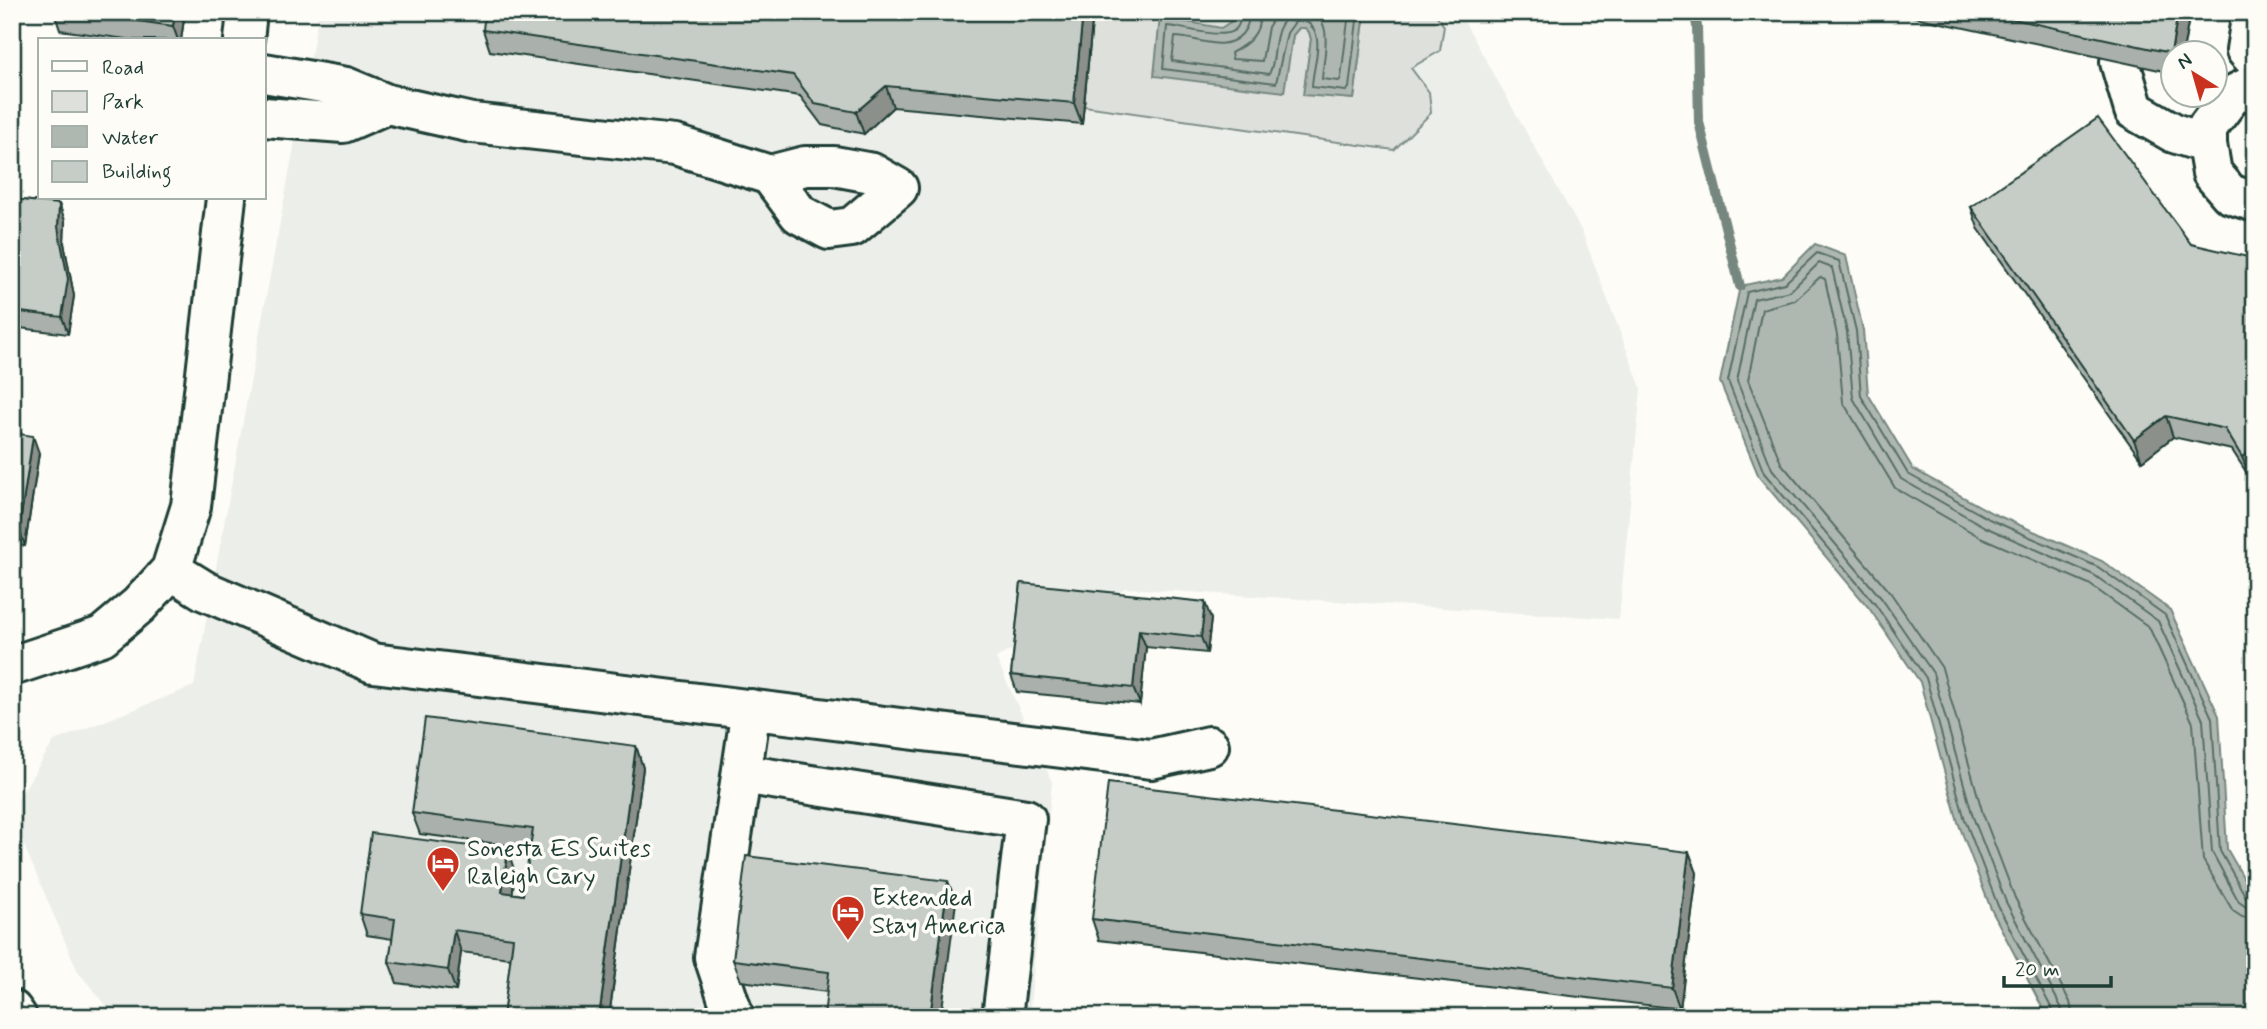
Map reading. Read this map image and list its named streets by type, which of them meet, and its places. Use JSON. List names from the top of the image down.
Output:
{
  "places": {
    "hotel": ["Sonesta ES Suites Raleigh Cary", "Extended Stay America"]
  },
  "legend": [
    "Road",
    "Park",
    "Water",
    "Building"
  ],
  "scale_bar": "20 m",
  "north": "top left"
}
